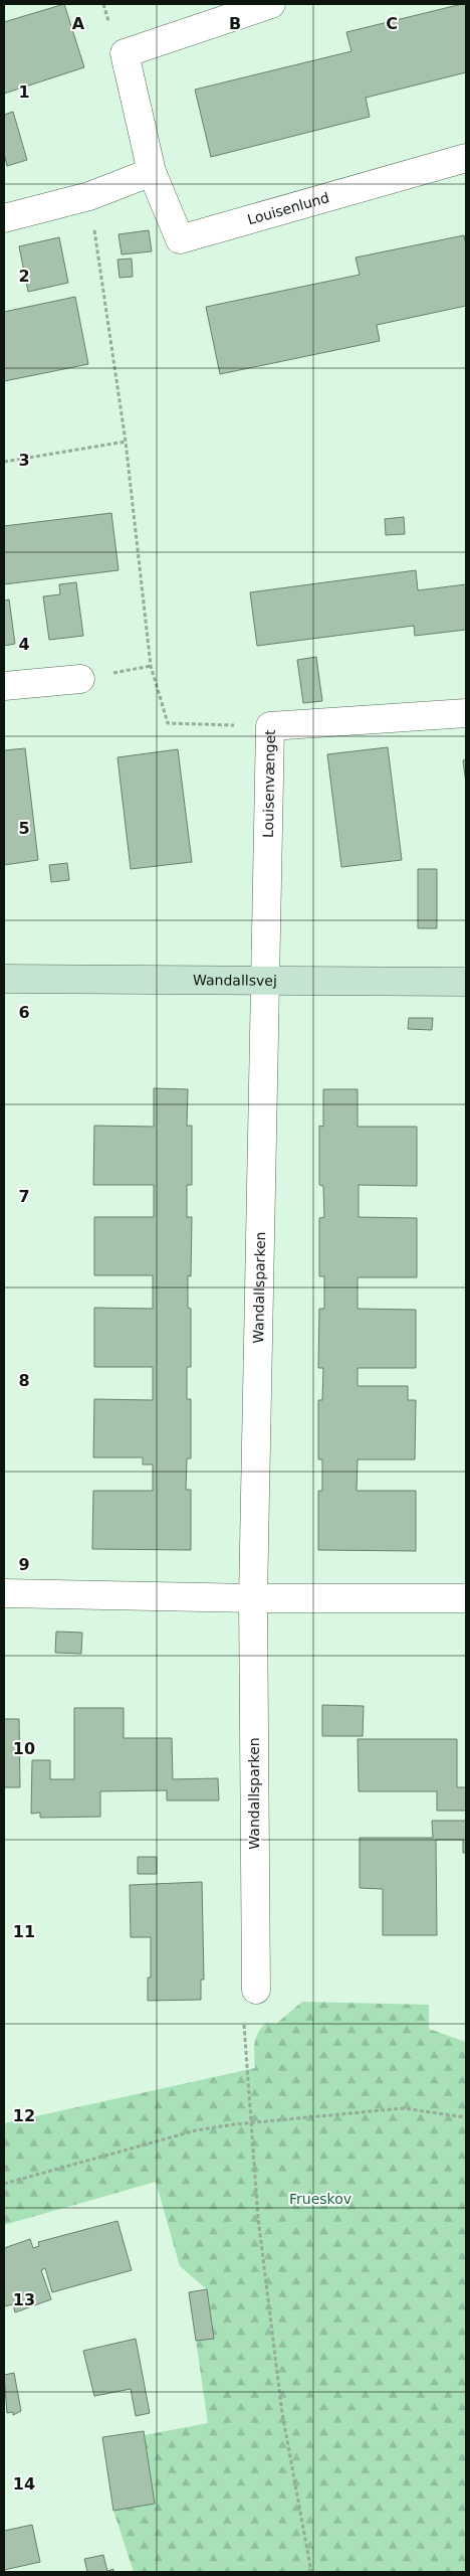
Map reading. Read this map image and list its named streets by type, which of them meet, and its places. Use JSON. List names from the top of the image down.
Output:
{
  "streets": {
    "street": [
      "Louisenlund",
      "Louisenvænget",
      "Wandallsvej",
      "Wandallsparken"
    ]
  },
  "crossings": [
    ["Louisenvænget", "Wandallsvej"],
    ["Louisenvænget", "Wandallsparken"],
    ["Wandallsvej", "Wandallsparken"]
  ],
  "parks": ["Frueskov"],
  "grid": {
    "columns": ["A", "B", "C"],
    "rows": [
      "1",
      "2",
      "3",
      "4",
      "5",
      "6",
      "7",
      "8",
      "9",
      "10",
      "11",
      "12",
      "13",
      "14"
    ]
  }
}
